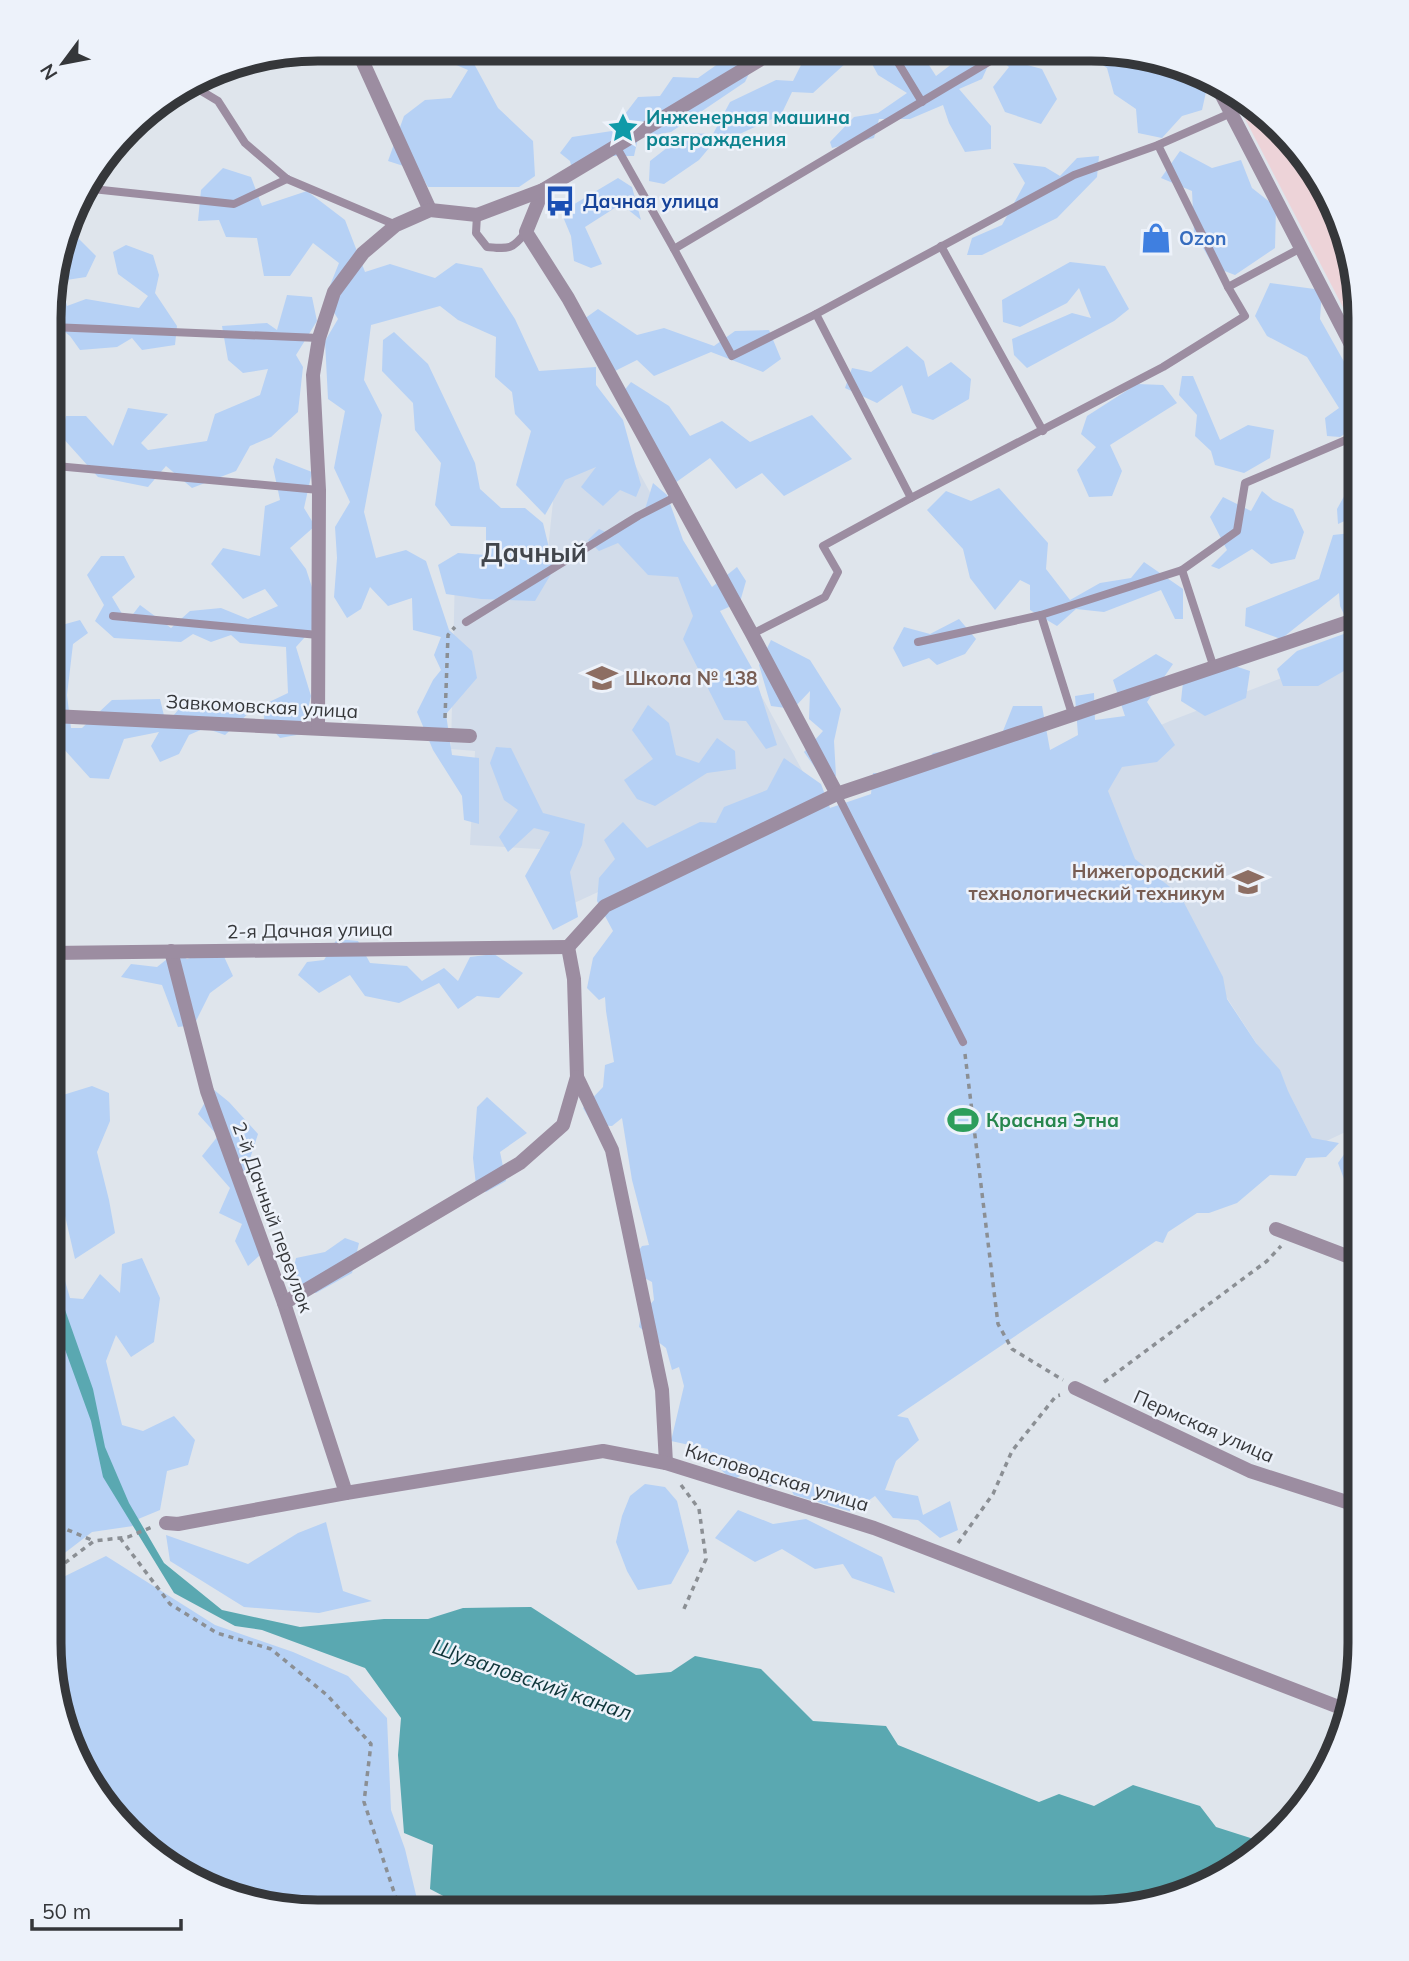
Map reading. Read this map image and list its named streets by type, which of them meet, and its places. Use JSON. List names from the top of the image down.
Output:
{
  "streets": {
    "street": [
      "Завкомовская улица",
      "2-я Дачная улица",
      "2-й Дачный переулок",
      "Пермская улица",
      "Кисловодская улица"
    ]
  },
  "crossings": [
    ["2-я Дачная улица", "2-й Дачный переулок"],
    ["2-й Дачный переулок", "Кисловодская улица"]
  ],
  "districts": ["Дачный"],
  "water": ["Шуваловский канал"],
  "places": {
    "place": ["Инженерная машина разграждения"],
    "bus stop": ["Дачная улица"],
    "shop": ["Ozon"],
    "school or university": ["Школа № 138", "Нижегородский технологический техникум"],
    "sports": ["Красная Этна"]
  },
  "scale_bar": "50 m",
  "north": "bottom left"
}
